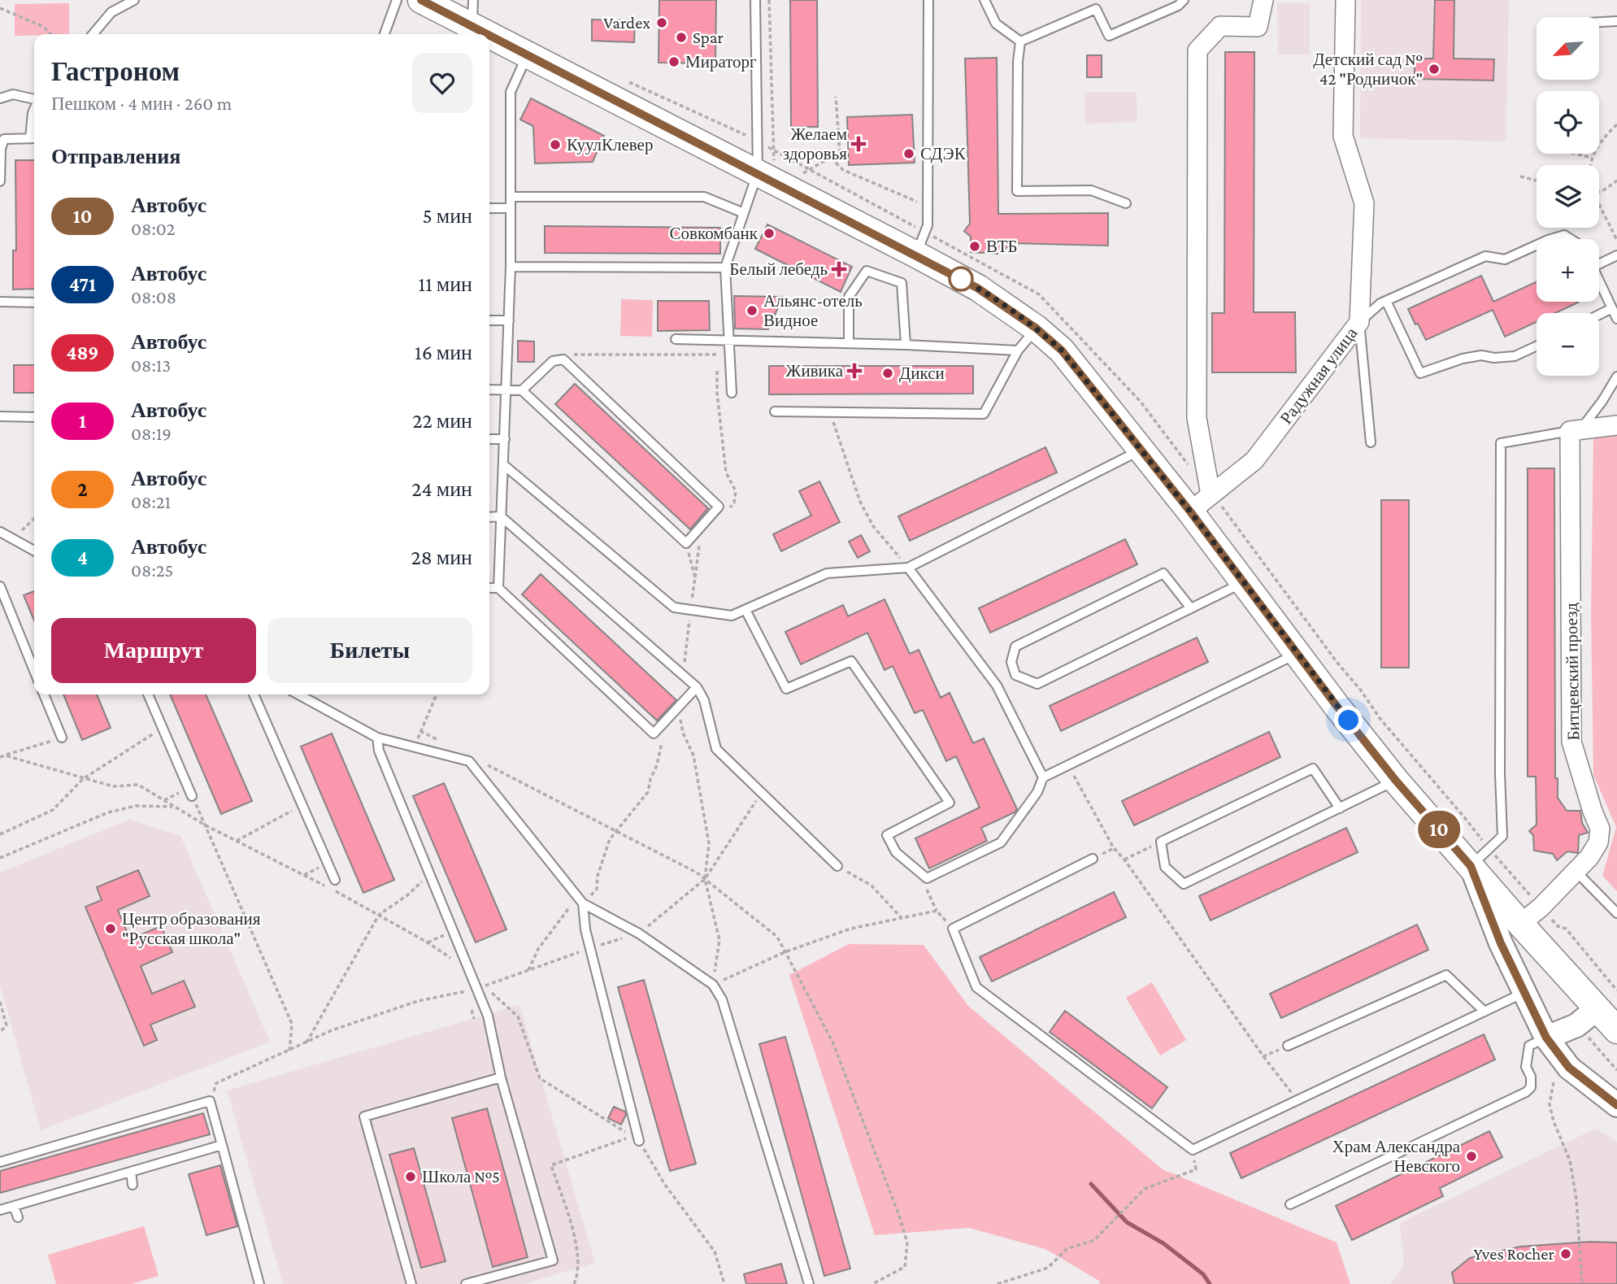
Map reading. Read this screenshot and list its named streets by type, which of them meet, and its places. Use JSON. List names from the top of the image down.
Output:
{
  "streets": {
    "street": ["Радужная улица", "Битцевский проезд"]
  },
  "places": {
    "other": [
      "Vardex",
      "Spar",
      "Мираторг",
      "Детский сад № 42 \"Родничок\"",
      "КуулКлевер",
      "СДЭК",
      "Совкомбанк",
      "ВТБ",
      "Альянс-отель Видное",
      "Дикси",
      "Центр образования \"Русская школа\"",
      "Храм Александра Невского",
      "Школа №5",
      "Yves Rocher"
    ],
    "health": ["Желаем здоровья", "Белый лебедь", "Живика"]
  },
  "lines": ["bus line 10"],
  "north": "bottom left",
  "page": {
    "on_map": "10",
    "map_buttons": ["+", "−"],
    "heading": [
      ["Гастроном", "Пешком · 4 мин · 260 m"],
      "Отправления"
    ],
    "list": [
      {
        "mark": "10",
        "name": "Автобус",
        "note": "08:02",
        "value": "5 мин"
      },
      {
        "mark": "471",
        "name": "Автобус",
        "note": "08:08",
        "value": "11 мин"
      },
      {
        "mark": "489",
        "name": "Автобус",
        "note": "08:13",
        "value": "16 мин"
      },
      {
        "mark": "1",
        "name": "Автобус",
        "note": "08:19",
        "value": "22 мин"
      },
      {
        "mark": "2",
        "name": "Автобус",
        "note": "08:21",
        "value": "24 мин"
      },
      {
        "mark": "4",
        "name": "Автобус",
        "note": "08:25",
        "value": "28 мин"
      }
    ],
    "buttons": ["Маршрут", "Билеты"]
  }
}
